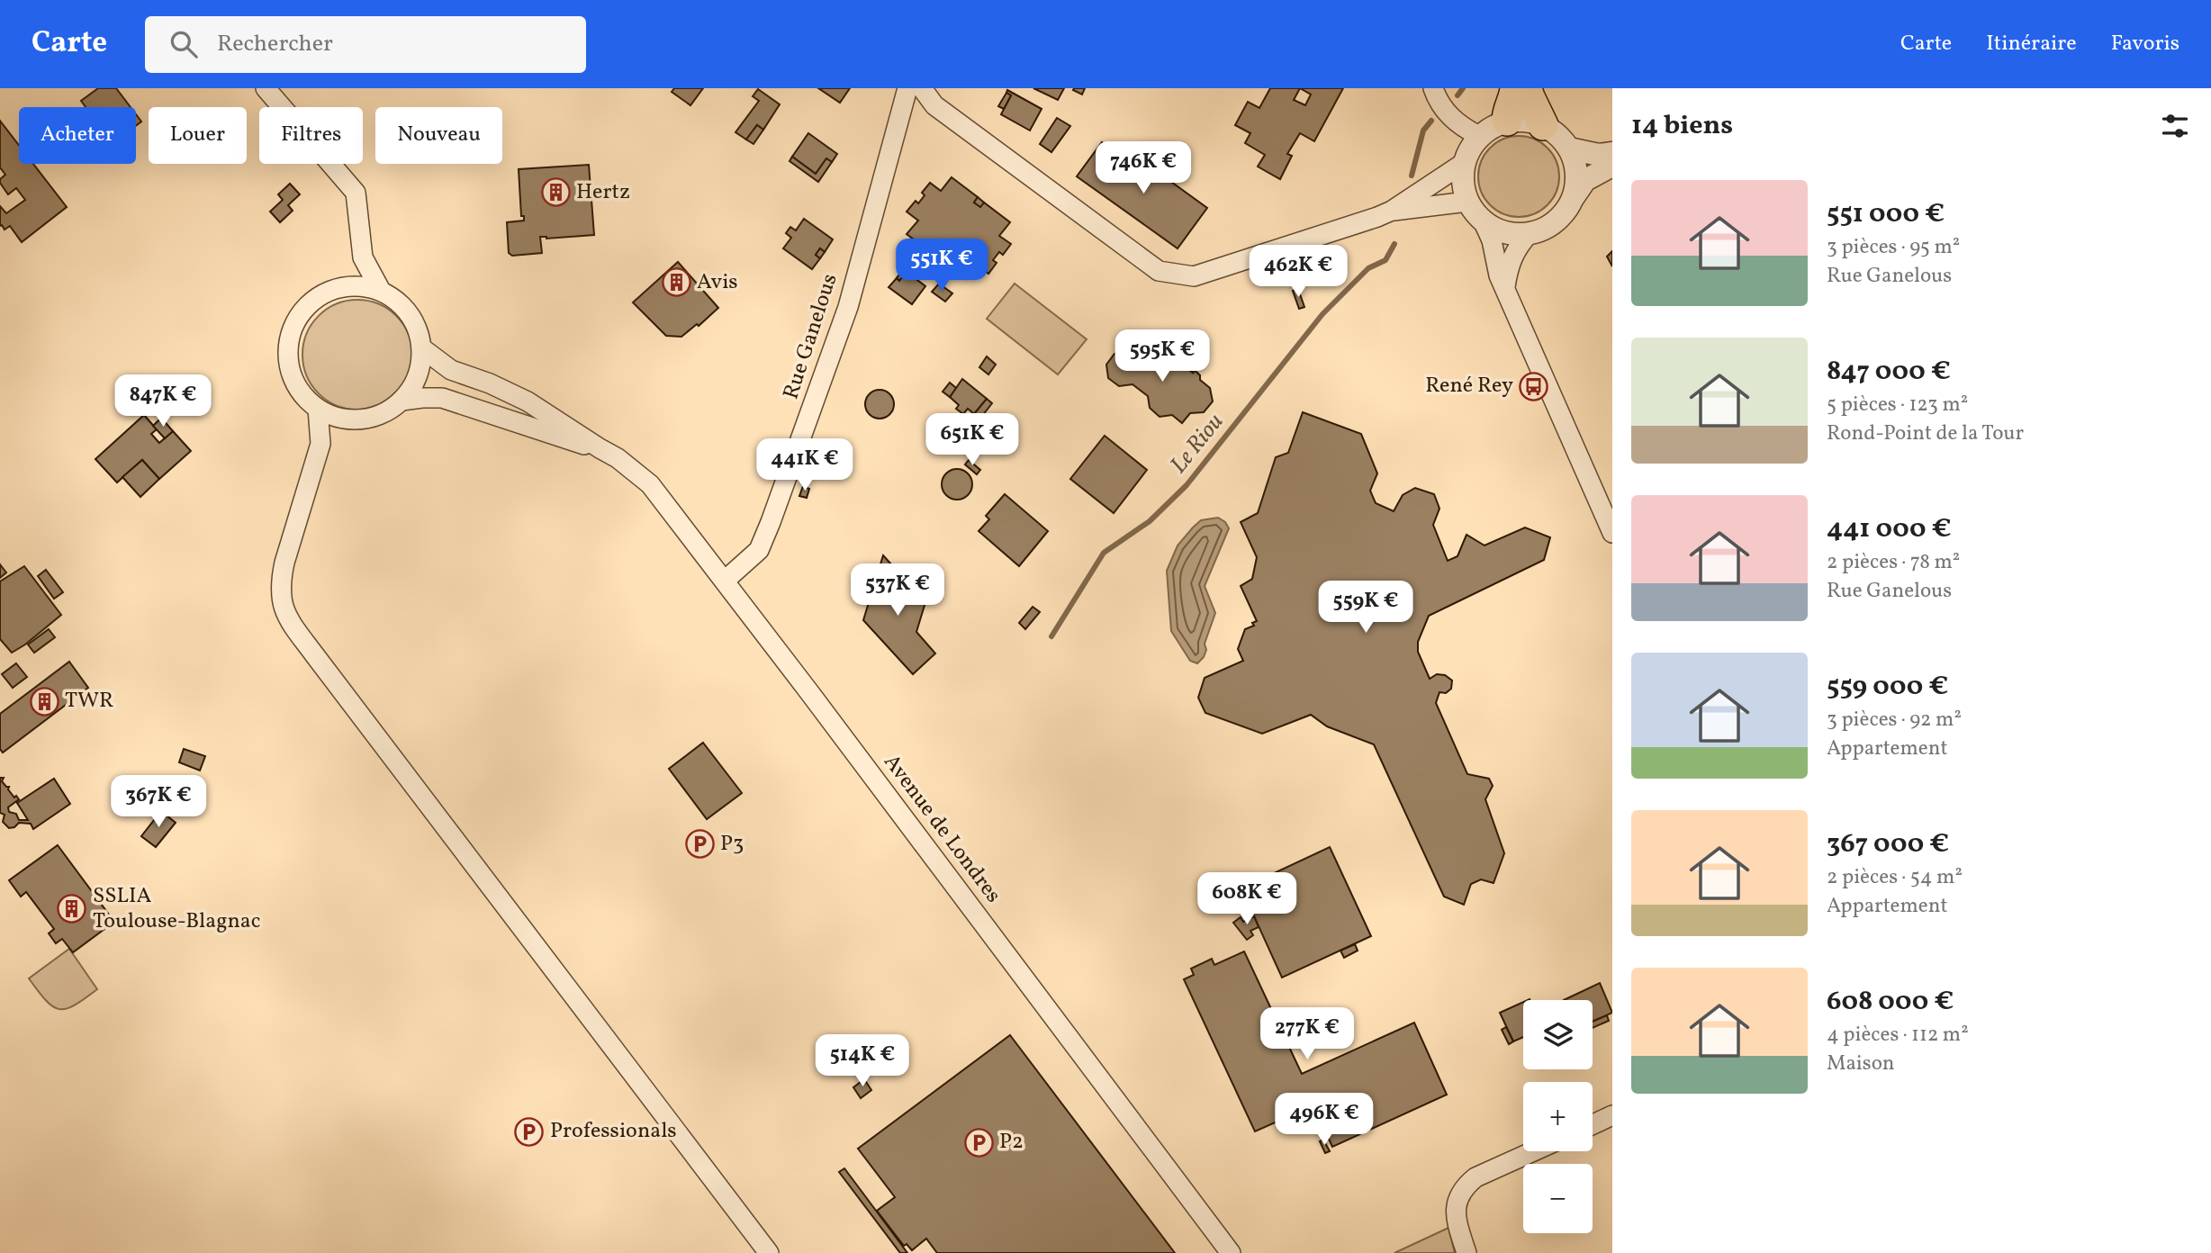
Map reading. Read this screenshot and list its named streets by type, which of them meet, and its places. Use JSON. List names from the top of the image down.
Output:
{
  "streets": {
    "street": ["Rue Ganelous", "Avenue de Londres"]
  },
  "crossings": [
    ["Rue Ganelous", "Avenue de Londres"]
  ],
  "water": ["Le Riou"],
  "places": {
    "building": [
      "Hertz",
      "Avis",
      "TWR",
      "SSLIA Toulouse-Blagnac"
    ],
    "bus stop": ["René Rey"],
    "parking": ["P3", "Professionals", "P2"]
  },
  "page": {
    "header": "Carte",
    "search": "Rechercher",
    "nav": ["Carte", "Itinéraire", "Favoris"],
    "heading": "14 biens",
    "chip": [
      "Acheter",
      "Louer",
      "Filtres",
      "Nouveau"
    ],
    "price": [
      "746K €",
      "551K €",
      "462K €",
      "595K €",
      "847K €",
      "651K €",
      "441K €",
      "537K €",
      "559K €",
      "367K €",
      "608K €",
      "277K €",
      "514K €",
      "496K €"
    ],
    "list": [
      {
        "name": "551 000 €",
        "note": "3 pièces · 95 m² · Rue Ganelous"
      },
      {
        "name": "847 000 €",
        "note": "5 pièces · 123 m² · Rond-Point de la Tour"
      },
      {
        "name": "441 000 €",
        "note": "2 pièces · 78 m² · Rue Ganelous"
      },
      {
        "name": "559 000 €",
        "note": "3 pièces · 92 m² · Appartement"
      },
      {
        "name": "367 000 €",
        "note": "2 pièces · 54 m² · Appartement"
      },
      {
        "name": "608 000 €",
        "note": "4 pièces · 112 m² · Maison"
      }
    ],
    "map_buttons": ["+", "−"]
  }
}
